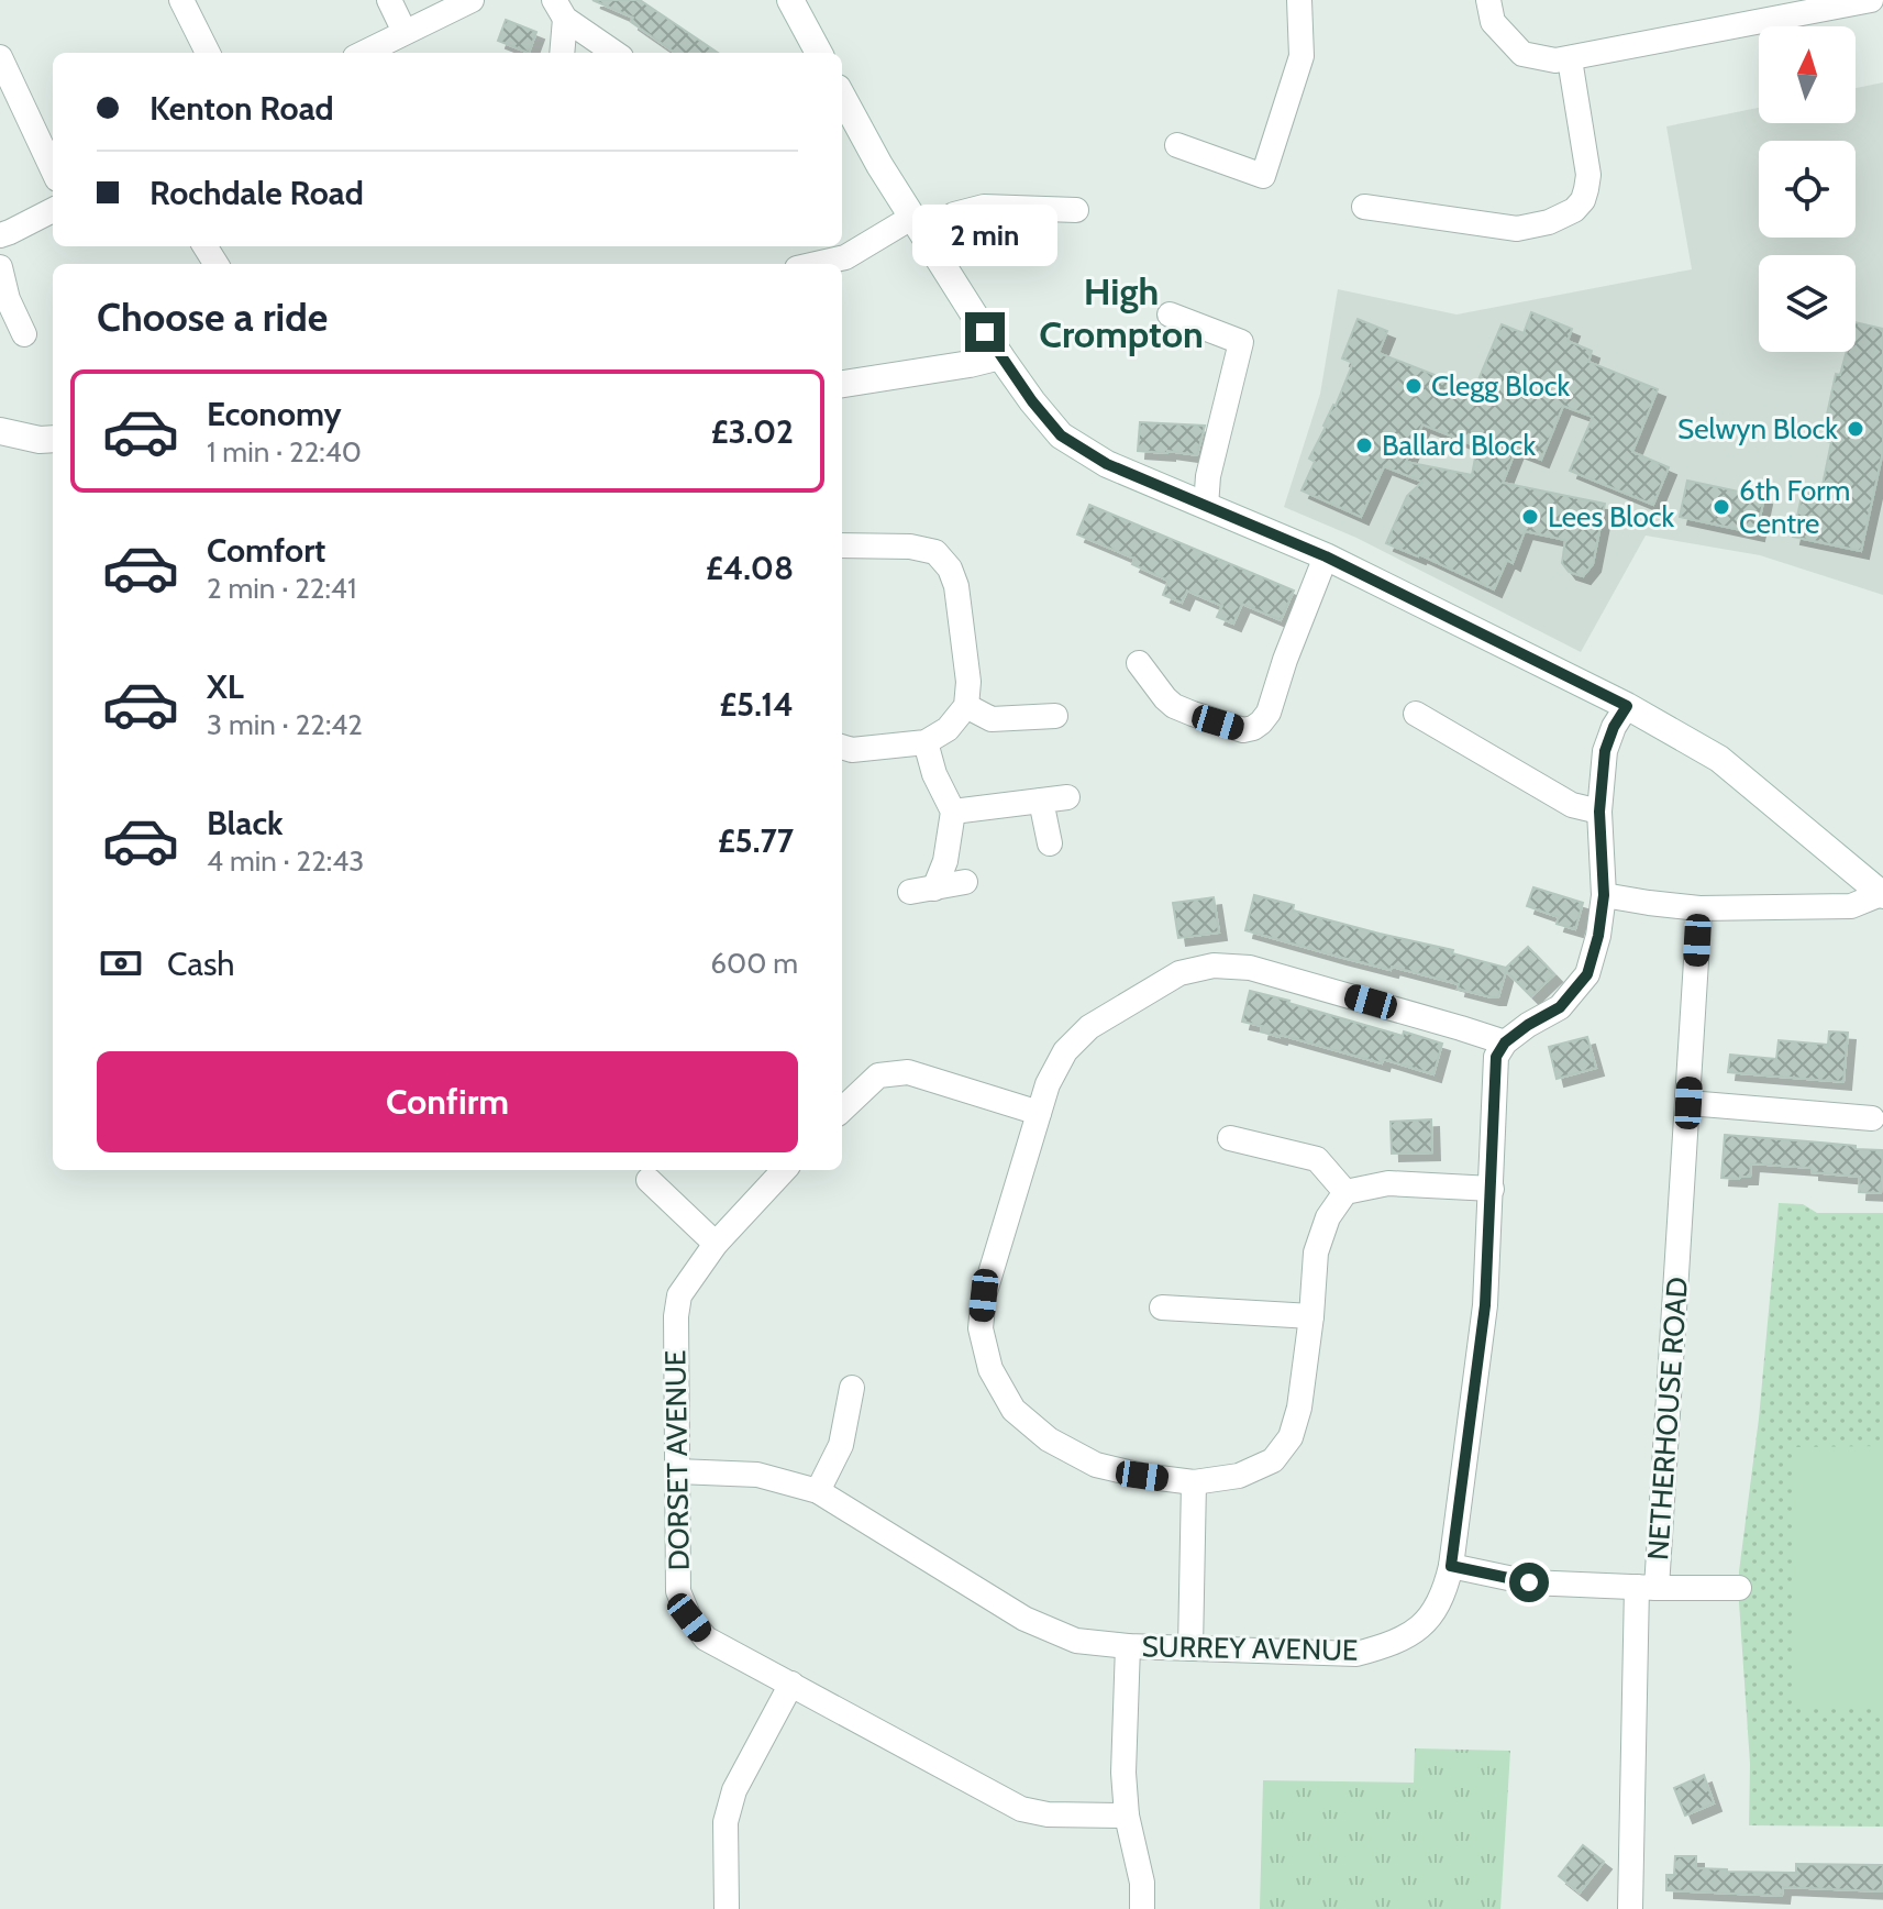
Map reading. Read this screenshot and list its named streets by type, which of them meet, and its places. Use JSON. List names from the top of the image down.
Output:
{
  "streets": {
    "street": ["NETHERHOUSE ROAD", "DORSET AVENUE", "SURREY AVENUE"]
  },
  "crossings": [
    ["DORSET AVENUE", "SURREY AVENUE"]
  ],
  "districts": ["High Crompton"],
  "places": [
    "Clegg Block",
    "Selwyn Block",
    "Ballard Block",
    "6th Form Centre",
    "Lees Block"
  ],
  "north": "top",
  "page": {
    "banner": ["Kenton Road", "Rochdale Road"],
    "bubble": "2 min",
    "heading": "Choose a ride",
    "list": [
      {
        "name": "Economy",
        "note": "1 min · 22:40",
        "value": "£3.02"
      },
      {
        "name": "Comfort",
        "note": "2 min · 22:41",
        "value": "£4.08"
      },
      {
        "name": "XL",
        "note": "3 min · 22:42",
        "value": "£5.14"
      },
      {
        "name": "Black",
        "note": "4 min · 22:43",
        "value": "£5.77"
      }
    ],
    "pay": ["Cash", "600 m"],
    "buttons": "Confirm"
  }
}
